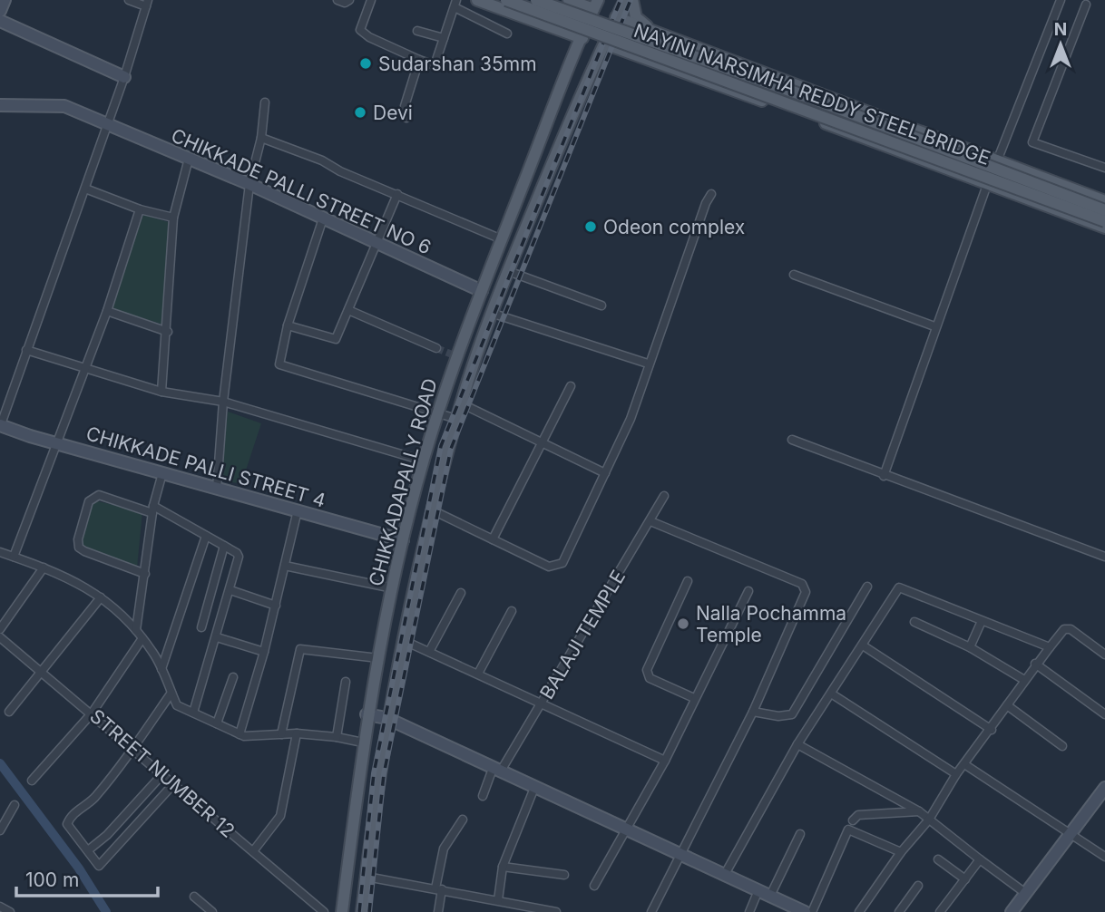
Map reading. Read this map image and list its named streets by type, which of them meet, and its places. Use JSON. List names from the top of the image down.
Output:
{
  "streets": {
    "main road": ["NAYINI NARSIMHA REDDY STEEL BRIDGE", "CHIKKADAPALLY ROAD"],
    "street": [
      "CHIKKADE PALLI STREET NO 6",
      "CHIKKADE PALLI STREET 4",
      "BALAJI TEMPLE",
      "STREET NUMBER 12"
    ]
  },
  "crossings": [
    ["CHIKKADE PALLI STREET NO 6", "CHIKKADAPALLY ROAD"],
    ["CHIKKADE PALLI STREET 4", "CHIKKADAPALLY ROAD"]
  ],
  "places": [
    "Sudarshan 35mm",
    "Devi",
    "Odeon complex",
    "Nalla Pochamma Temple"
  ],
  "scale_bar": "100 m",
  "north": "top"
}
